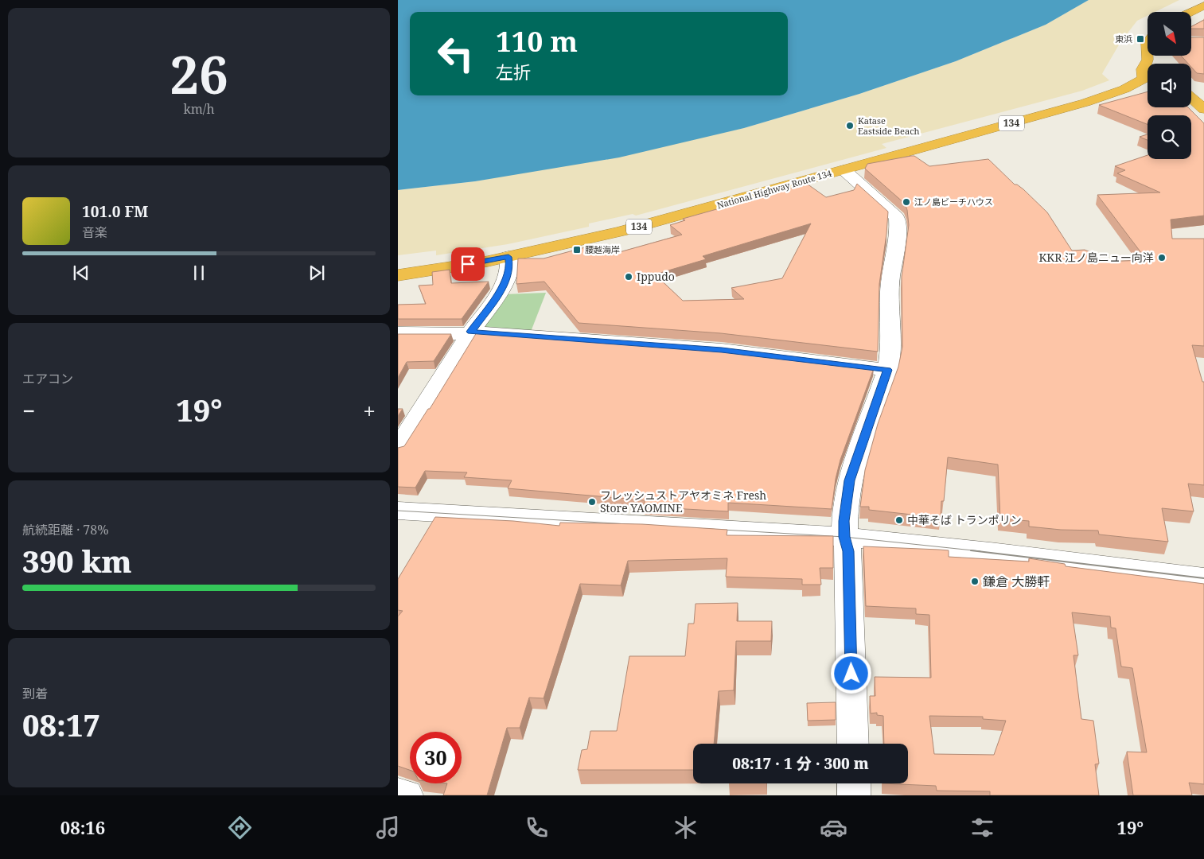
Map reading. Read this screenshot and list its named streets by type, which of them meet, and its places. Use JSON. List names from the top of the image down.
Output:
{
  "streets": {
    "highway": ["134", "National Highway Route 134"]
  },
  "places": {
    "transit": ["東浜", "腰越海岸"],
    "other": [
      "Katase Eastside Beach",
      "江ノ島ビーチハウス",
      "KKR 江ノ島ニュー向洋",
      "Ippudo",
      "フレッシュストアヤオミネ Fresh Store YAOMINE",
      "中華そば トランポリン",
      "鎌倉 大勝軒"
    ]
  },
  "north": "bottom right",
  "page": {
    "tile": [
      ["26", "km/h"],
      "エアコン",
      ["航続距離 · 78%", "390 km"],
      ["到着", "08:17"]
    ],
    "turn": ["110 m", "左折"],
    "song": ["101.0 FM", "音楽"],
    "heat": ["−", "19°", "+"],
    "limit": "30",
    "trip": "08:17 · 1 分 · 300 m",
    "tabs": ["08:16", "19°"]
  }
}
